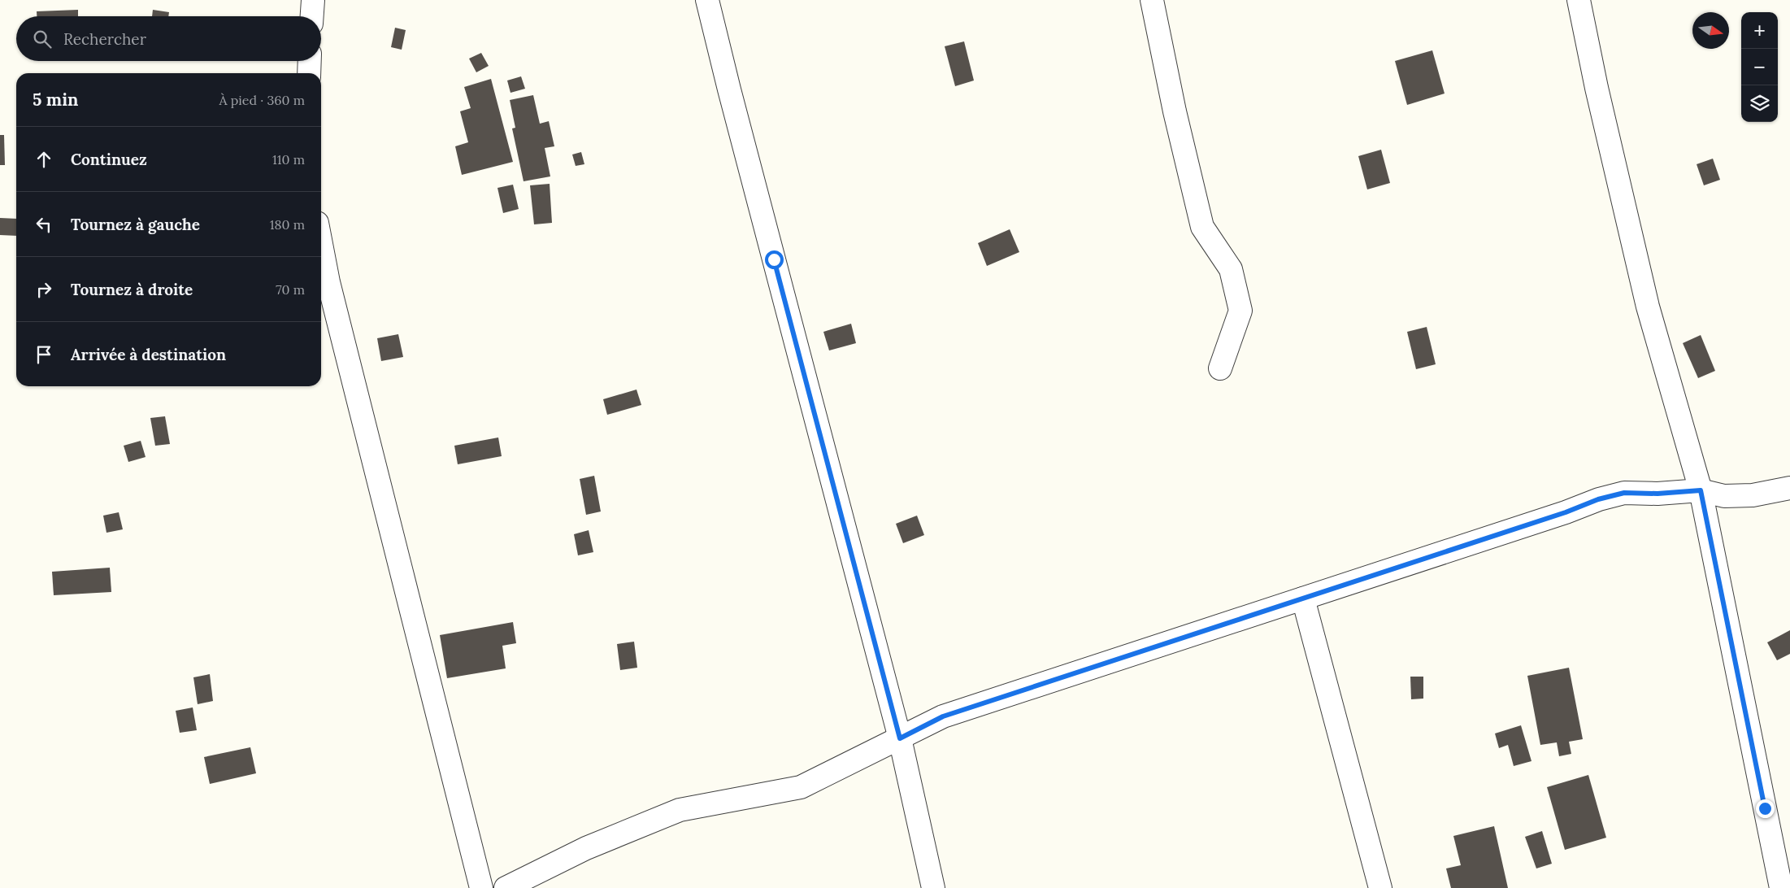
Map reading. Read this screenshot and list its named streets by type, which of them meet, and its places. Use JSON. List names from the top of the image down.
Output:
{
  "north": "right",
  "page": {
    "map_buttons": ["+", "−"],
    "search": "Rechercher",
    "heading": ["5 min", "À pied · 360 m"],
    "list": [
      ["Continuez", "110 m"],
      ["Tournez à gauche", "180 m"],
      ["Tournez à droite", "70 m"],
      "Arrivée à destination"
    ]
  }
}
